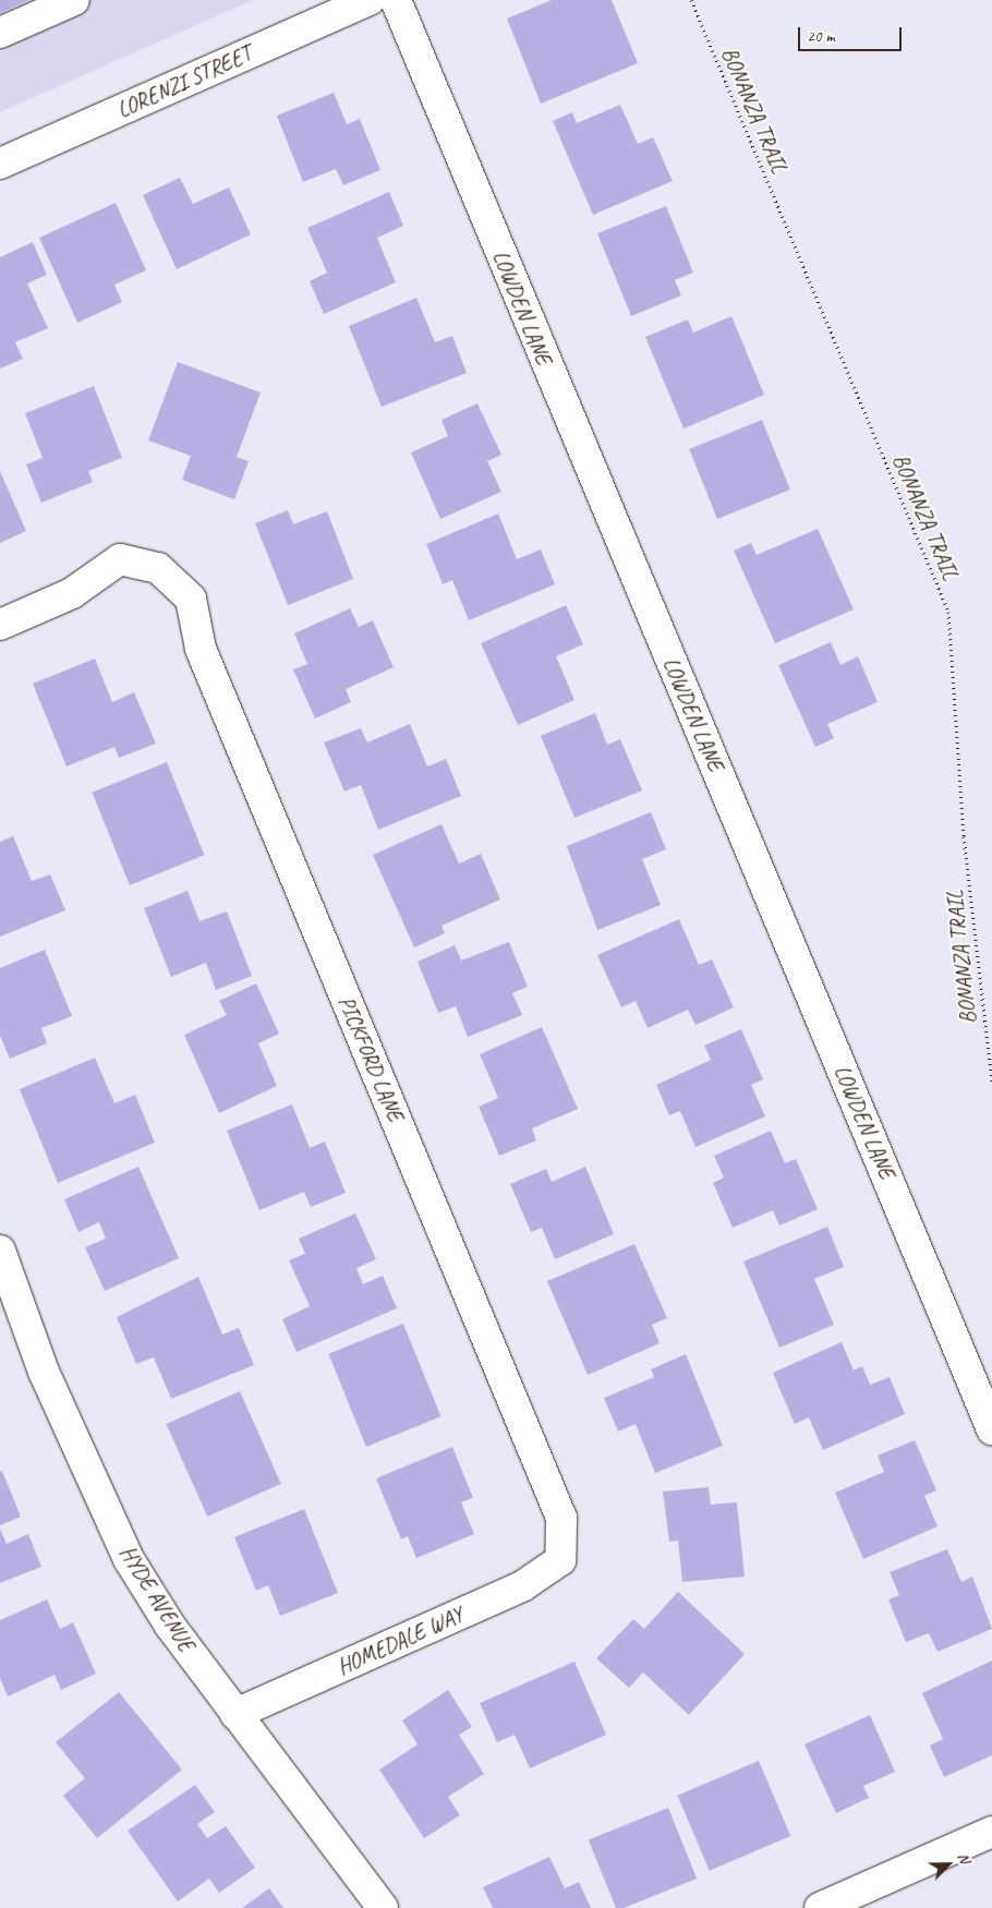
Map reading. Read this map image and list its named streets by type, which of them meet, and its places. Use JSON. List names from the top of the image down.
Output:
{
  "streets": {
    "street": [
      "LORENZI STREET",
      "LOWDEN LANE",
      "PICKFORD LANE",
      "HYDE AVENUE",
      "HOMEDALE WAY"
    ],
    "path": ["BONANZA TRAIL"]
  },
  "crossings": [
    ["PICKFORD LANE", "HOMEDALE WAY"],
    ["HYDE AVENUE", "HOMEDALE WAY"]
  ],
  "scale_bar": "20 m",
  "north": "top right"
}
